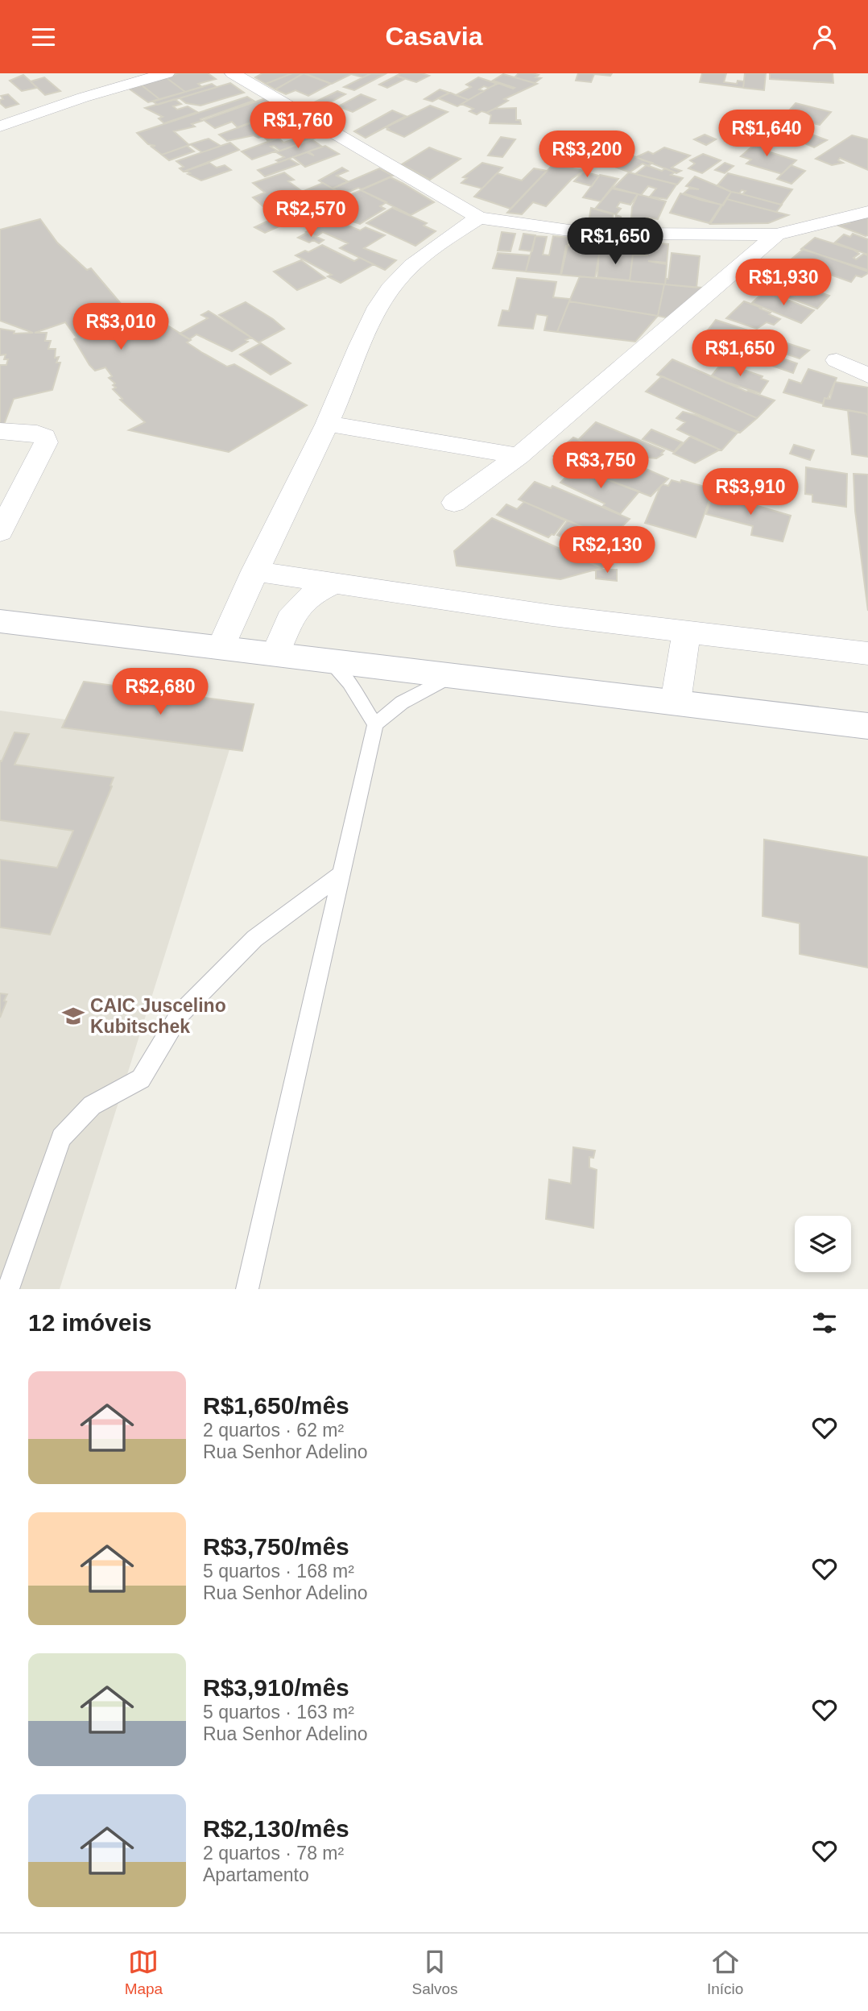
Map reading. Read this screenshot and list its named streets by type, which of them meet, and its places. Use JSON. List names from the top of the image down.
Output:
{
  "places": {
    "school or university": ["CAIC Juscelino Kubitschek"]
  },
  "page": {
    "header": "Casavia",
    "price": [
      "R$1,760",
      "R$1,640",
      "R$3,200",
      "R$2,570",
      "R$1,650",
      "R$1,930",
      "R$3,010",
      "R$1,650",
      "R$3,750",
      "R$3,910",
      "R$2,130",
      "R$2,680"
    ],
    "heading": "12 imóveis",
    "list": [
      {
        "name": "R$1,650/mês",
        "note": "2 quartos · 62 m² · Rua Senhor Adelino"
      },
      {
        "name": "R$3,750/mês",
        "note": "5 quartos · 168 m² · Rua Senhor Adelino"
      },
      {
        "name": "R$3,910/mês",
        "note": "5 quartos · 163 m² · Rua Senhor Adelino"
      },
      {
        "name": "R$2,130/mês",
        "note": "2 quartos · 78 m² · Apartamento"
      }
    ],
    "tabs": ["Mapa", "Salvos", "Início"]
  }
}
